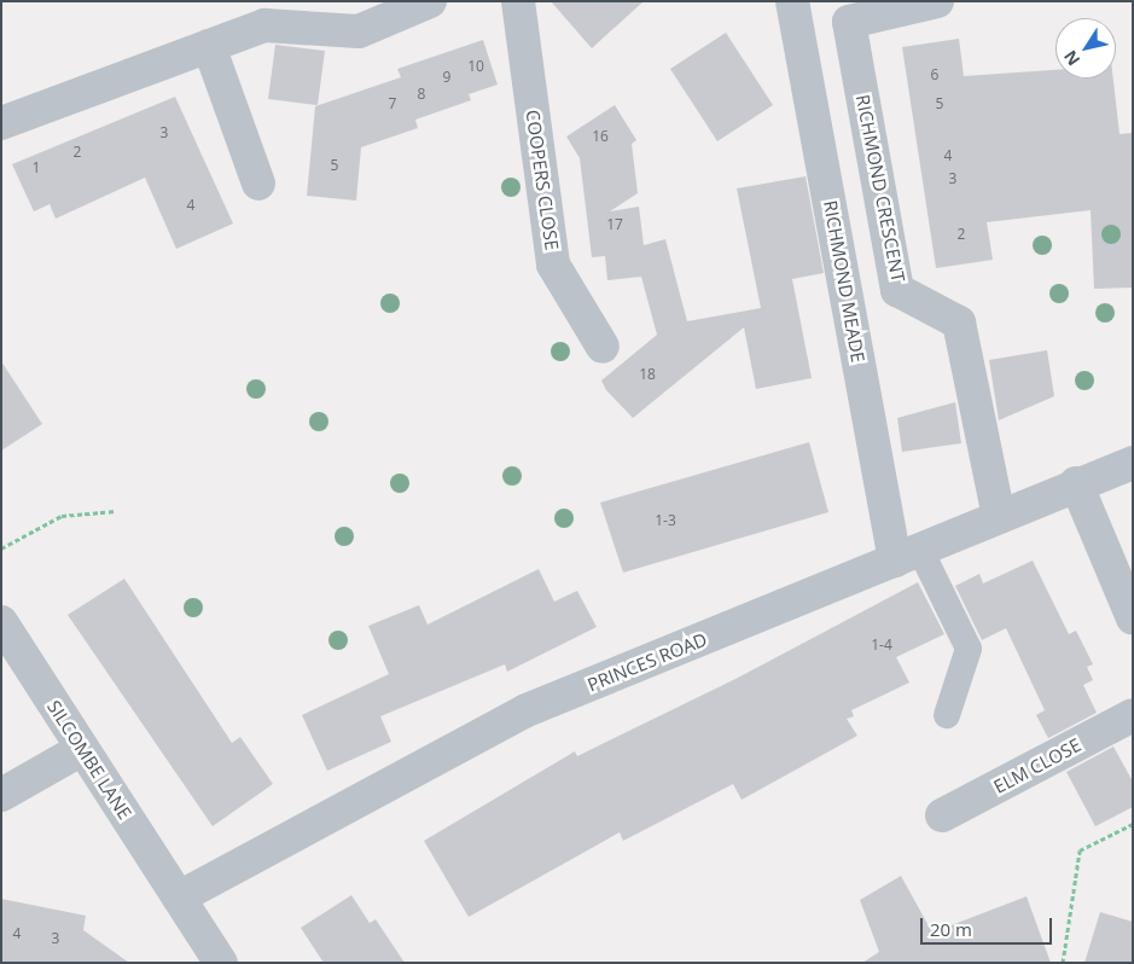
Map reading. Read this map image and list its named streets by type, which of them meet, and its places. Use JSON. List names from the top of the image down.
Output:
{
  "streets": {
    "street": [
      "COOPERS CLOSE",
      "RICHMOND CRESCENT",
      "RICHMOND MEADE",
      "PRINCES ROAD",
      "SILCOMBE LANE",
      "ELM CLOSE"
    ]
  },
  "crossings": [
    ["RICHMOND CRESCENT", "PRINCES ROAD"],
    ["RICHMOND MEADE", "PRINCES ROAD"],
    ["PRINCES ROAD", "SILCOMBE LANE"]
  ],
  "house_numbers": [
    "10",
    "6",
    "9",
    "8",
    "7",
    "5",
    "3",
    "16",
    "2",
    "4",
    "5",
    "1",
    "3",
    "4",
    "17",
    "2",
    "18",
    "1-3",
    "1-4",
    "4",
    "3"
  ],
  "scale_bar": "20 m",
  "north": "bottom left"
}
